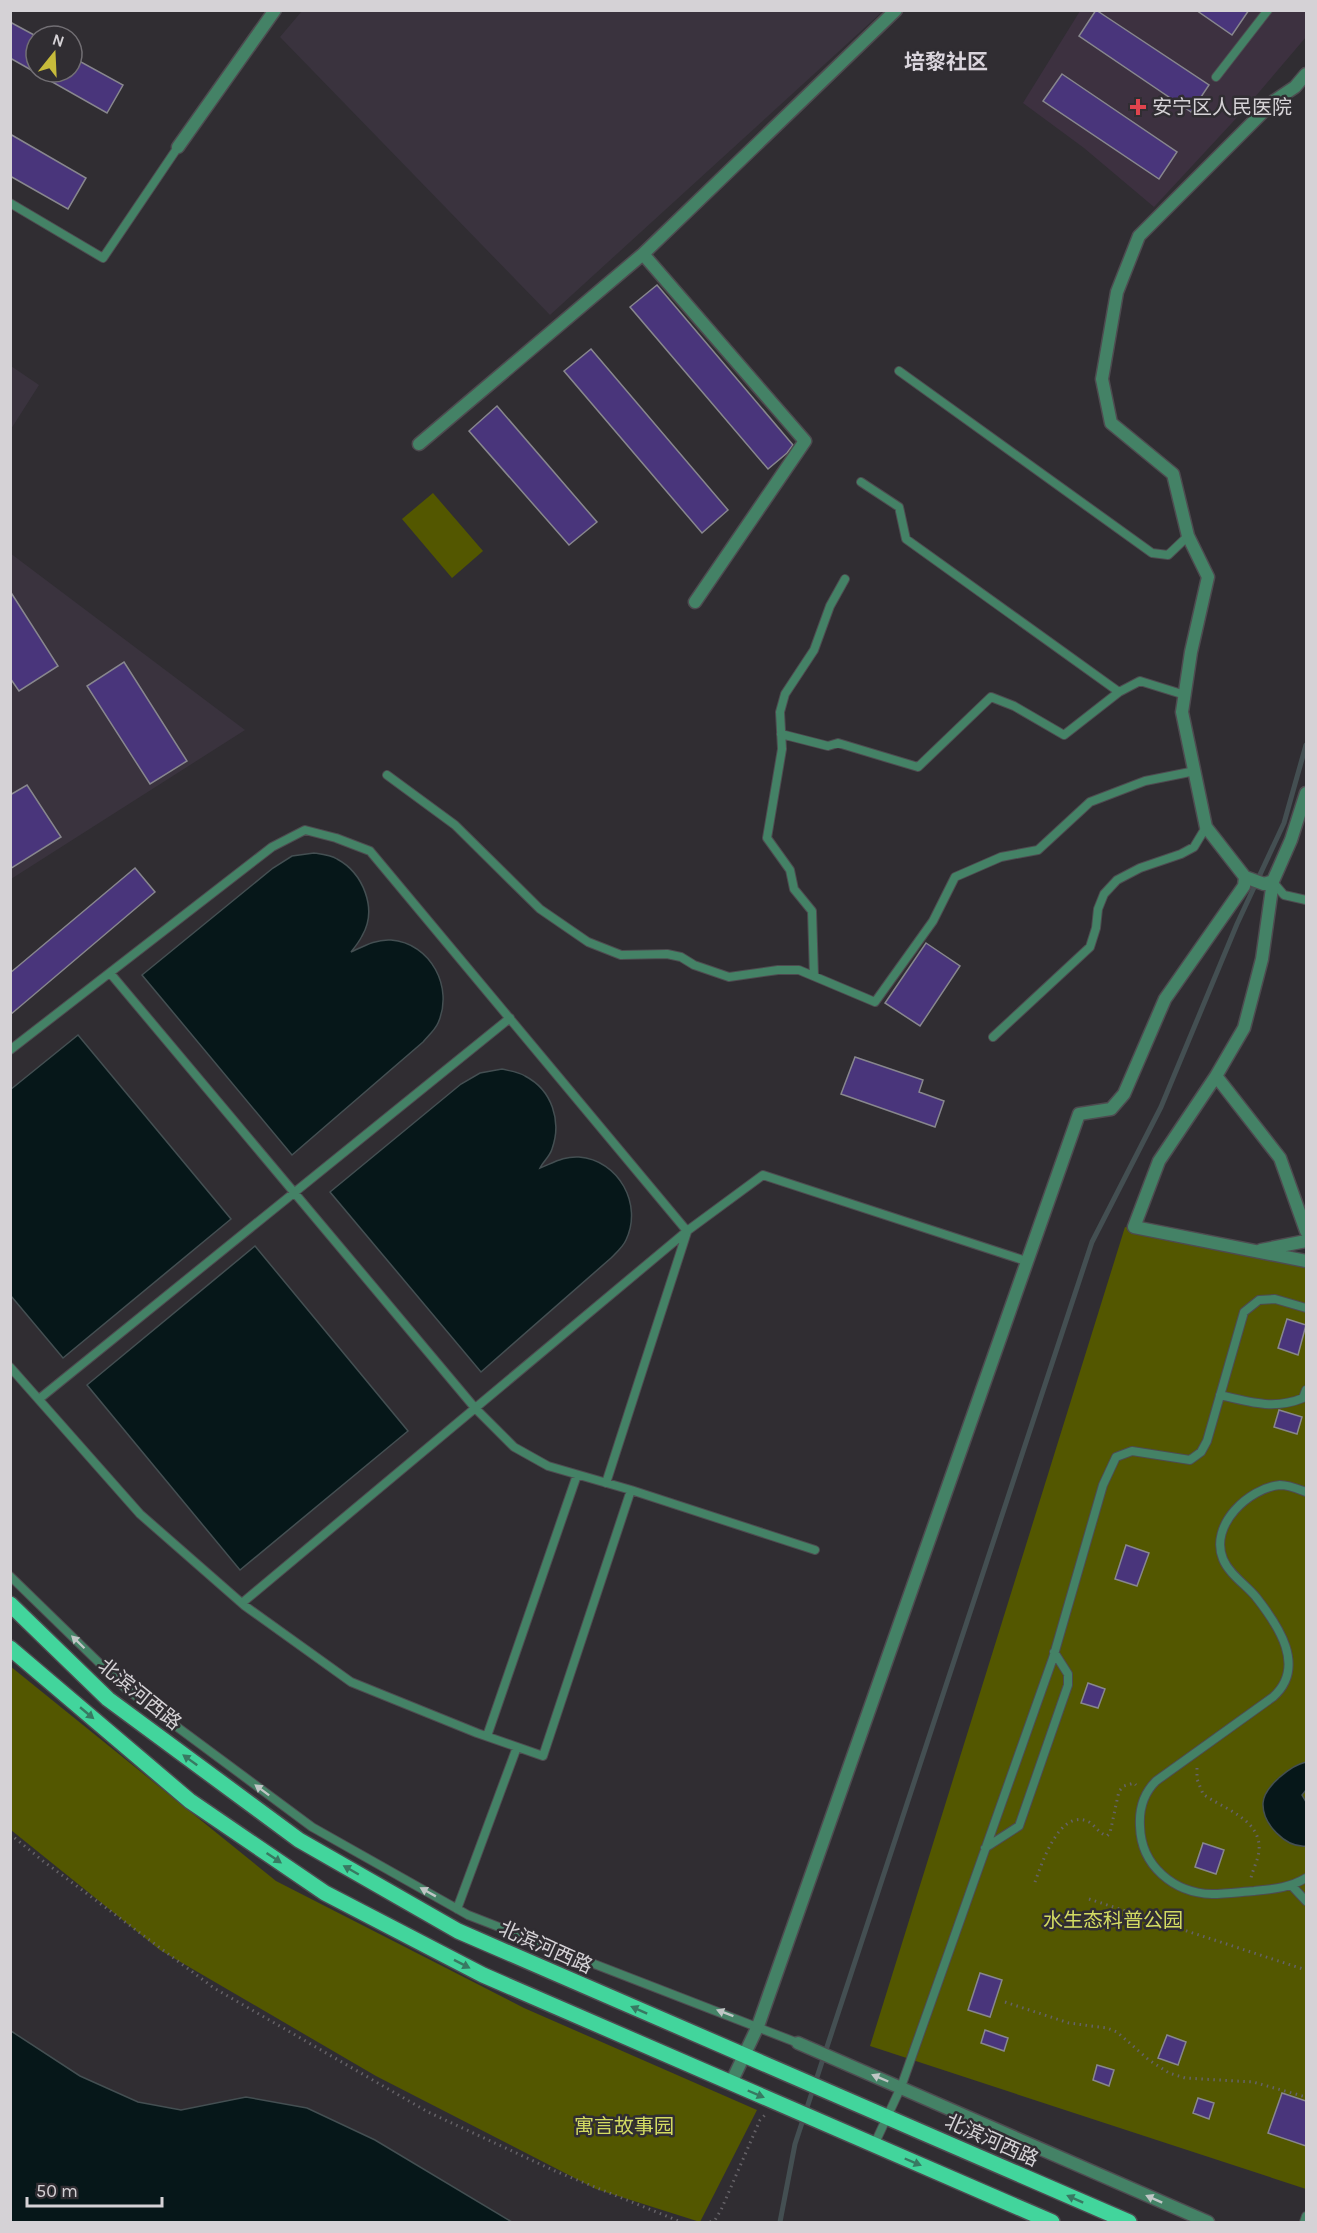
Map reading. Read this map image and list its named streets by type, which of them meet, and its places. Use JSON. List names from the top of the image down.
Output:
{
  "streets": {
    "main road": ["北滨河西路"]
  },
  "districts": ["培黎社区"],
  "parks": ["水生态科普公园", "寓言故事园"],
  "places": {
    "health": ["安宁区人民医院"]
  },
  "scale_bar": "50 m",
  "north": "top"
}
